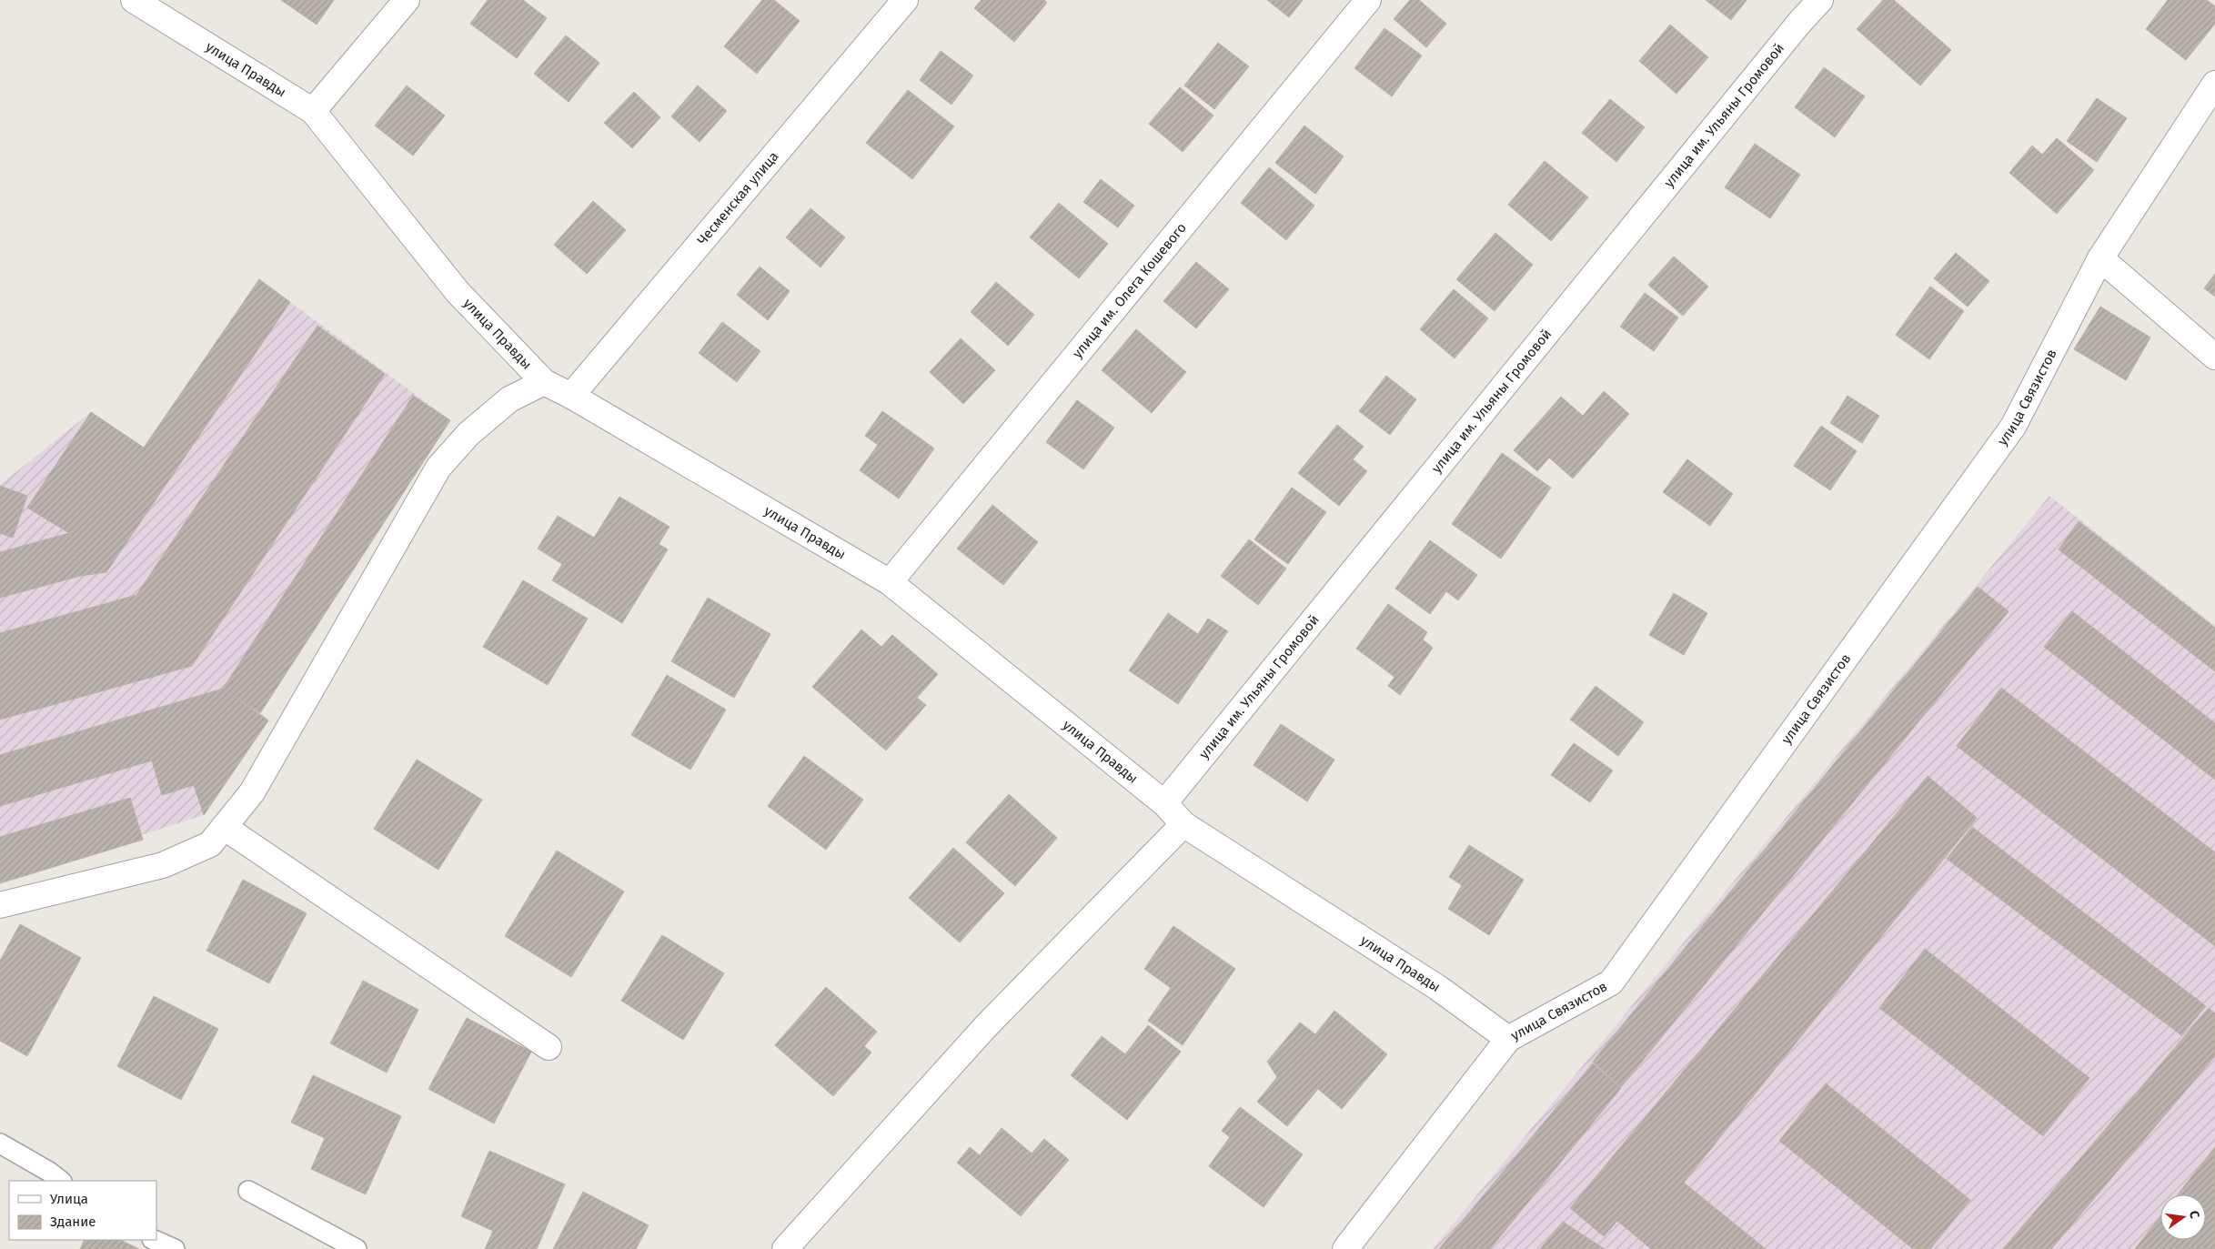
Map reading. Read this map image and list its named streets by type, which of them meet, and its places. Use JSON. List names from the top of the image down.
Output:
{
  "streets": {
    "street": [
      "улица Правды",
      "улица им. Ульяны Громовой",
      "Чесменская улица",
      "улица им. Олега Кошевого",
      "улица Связистов"
    ]
  },
  "crossings": [
    ["улица Правды", "улица им. Ульяны Громовой"],
    ["улица Правды", "Чесменская улица"],
    ["улица Правды", "улица им. Олега Кошевого"],
    ["улица Правды", "улица Связистов"]
  ],
  "legend": ["Улица", "Здание"],
  "north": "right"
}
